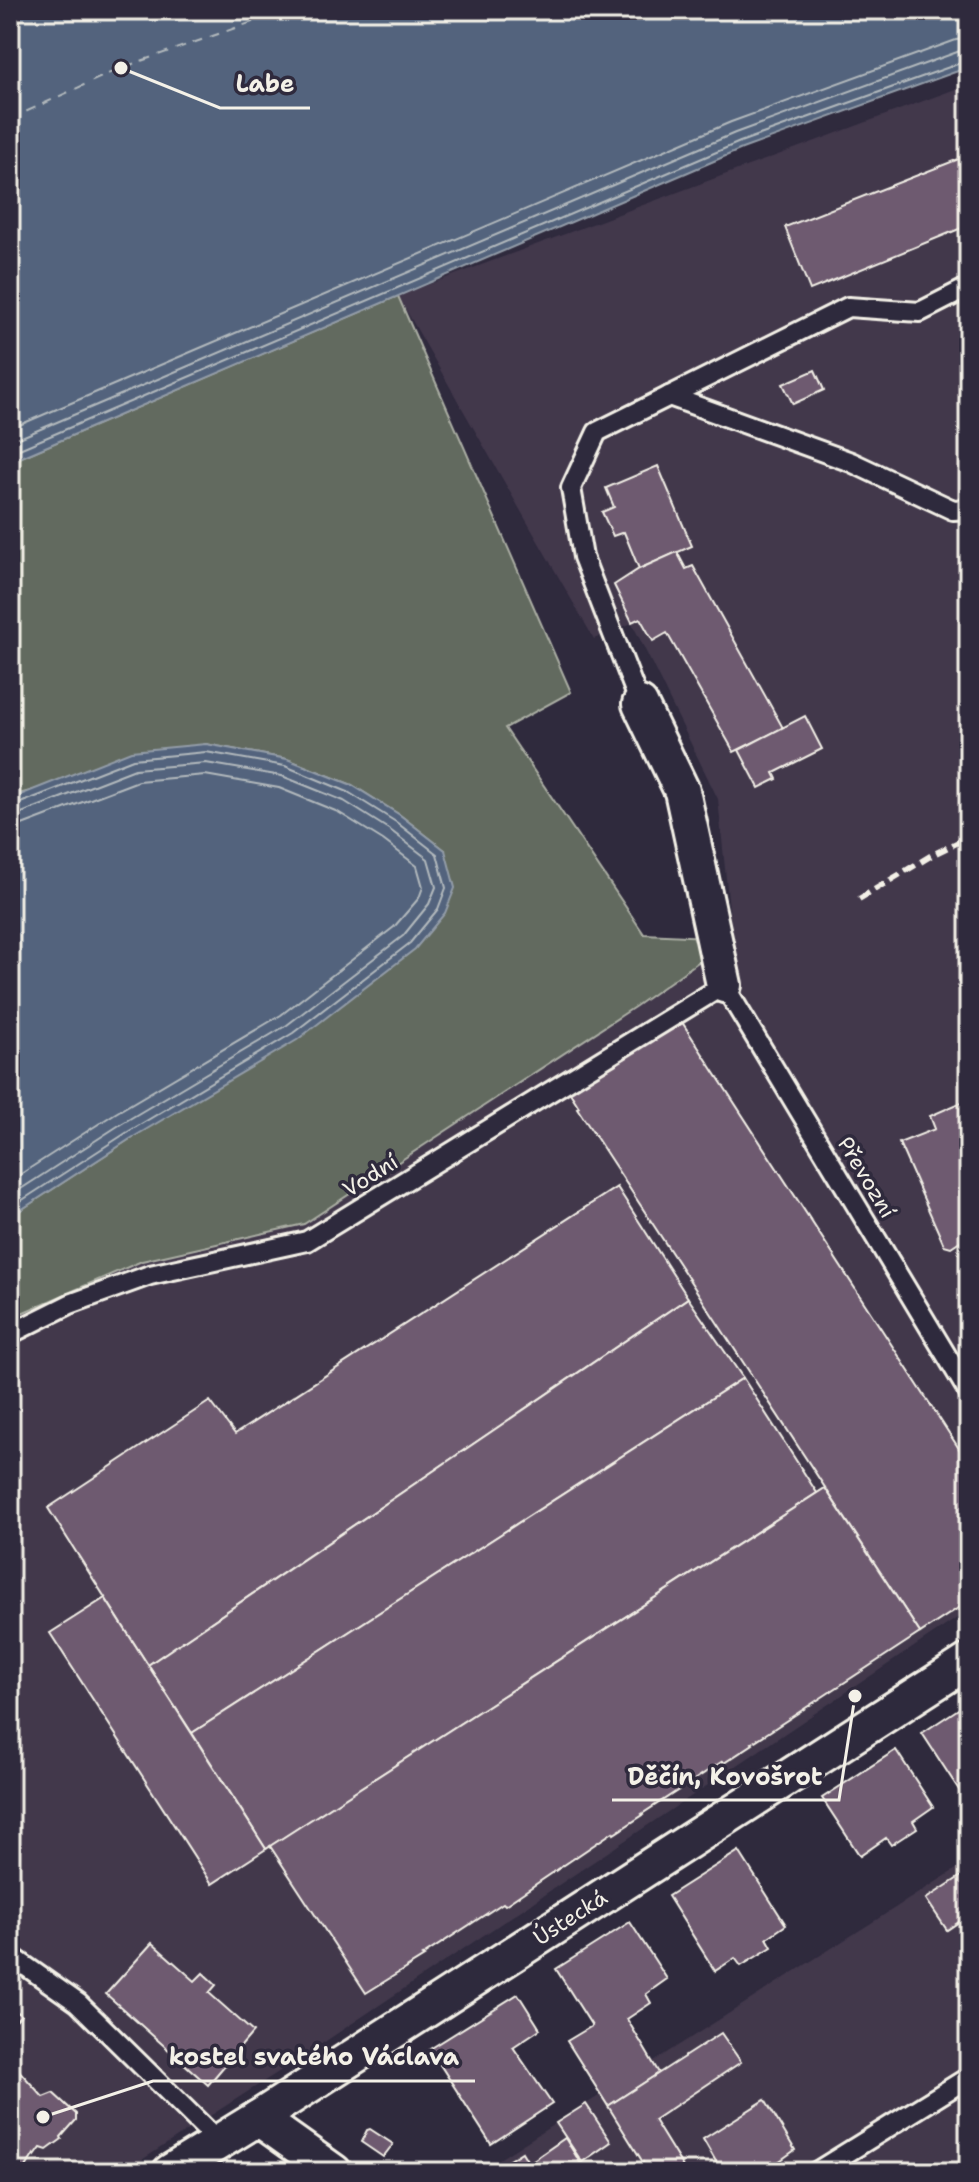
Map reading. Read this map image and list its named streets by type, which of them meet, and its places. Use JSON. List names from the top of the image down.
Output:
{
  "streets": {
    "street": ["Ústecká"],
    "lane": ["Vodní", "Převozní"]
  },
  "crossings": [
    ["Vodní", "Převozní"]
  ],
  "places": ["Labe", "Děčín, Kovošrot", "kostel svatého Václava"]
}
